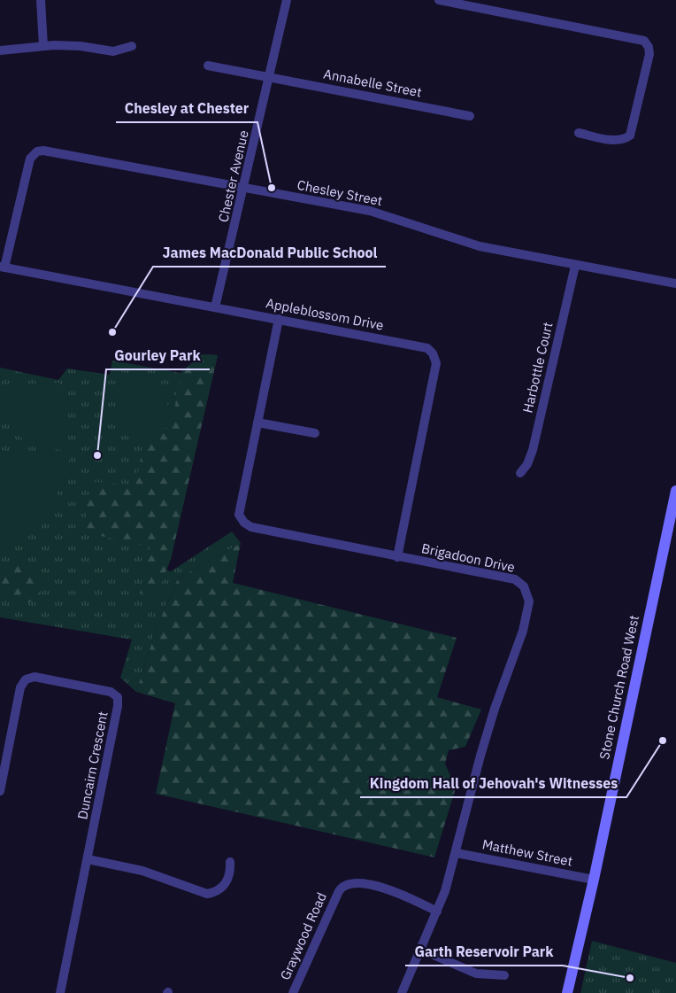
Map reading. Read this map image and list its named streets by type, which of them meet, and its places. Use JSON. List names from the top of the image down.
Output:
{
  "streets": {
    "main road": ["Stone Church Road West"],
    "street": [
      "Annabelle Street",
      "Chester Avenue",
      "Chesley Street",
      "Appleblossom Drive",
      "Harbottle Court",
      "Brigadoon Drive",
      "Duncairn Crescent",
      "Matthew Street",
      "Graywood Road"
    ]
  },
  "crossings": [
    ["Annabelle Street", "Chester Avenue"],
    ["Chester Avenue", "Chesley Street"],
    ["Chester Avenue", "Appleblossom Drive"],
    ["Chesley Street", "Appleblossom Drive"],
    ["Chesley Street", "Harbottle Court"],
    ["Appleblossom Drive", "Brigadoon Drive"],
    ["Brigadoon Drive", "Matthew Street"],
    ["Brigadoon Drive", "Graywood Road"],
    ["Stone Church Road West", "Matthew Street"]
  ],
  "places": [
    "Chesley at Chester",
    "James MacDonald Public School",
    "Gourley Park",
    "Kingdom Hall of Jehovah's Witnesses",
    "Garth Reservoir Park"
  ]
}
